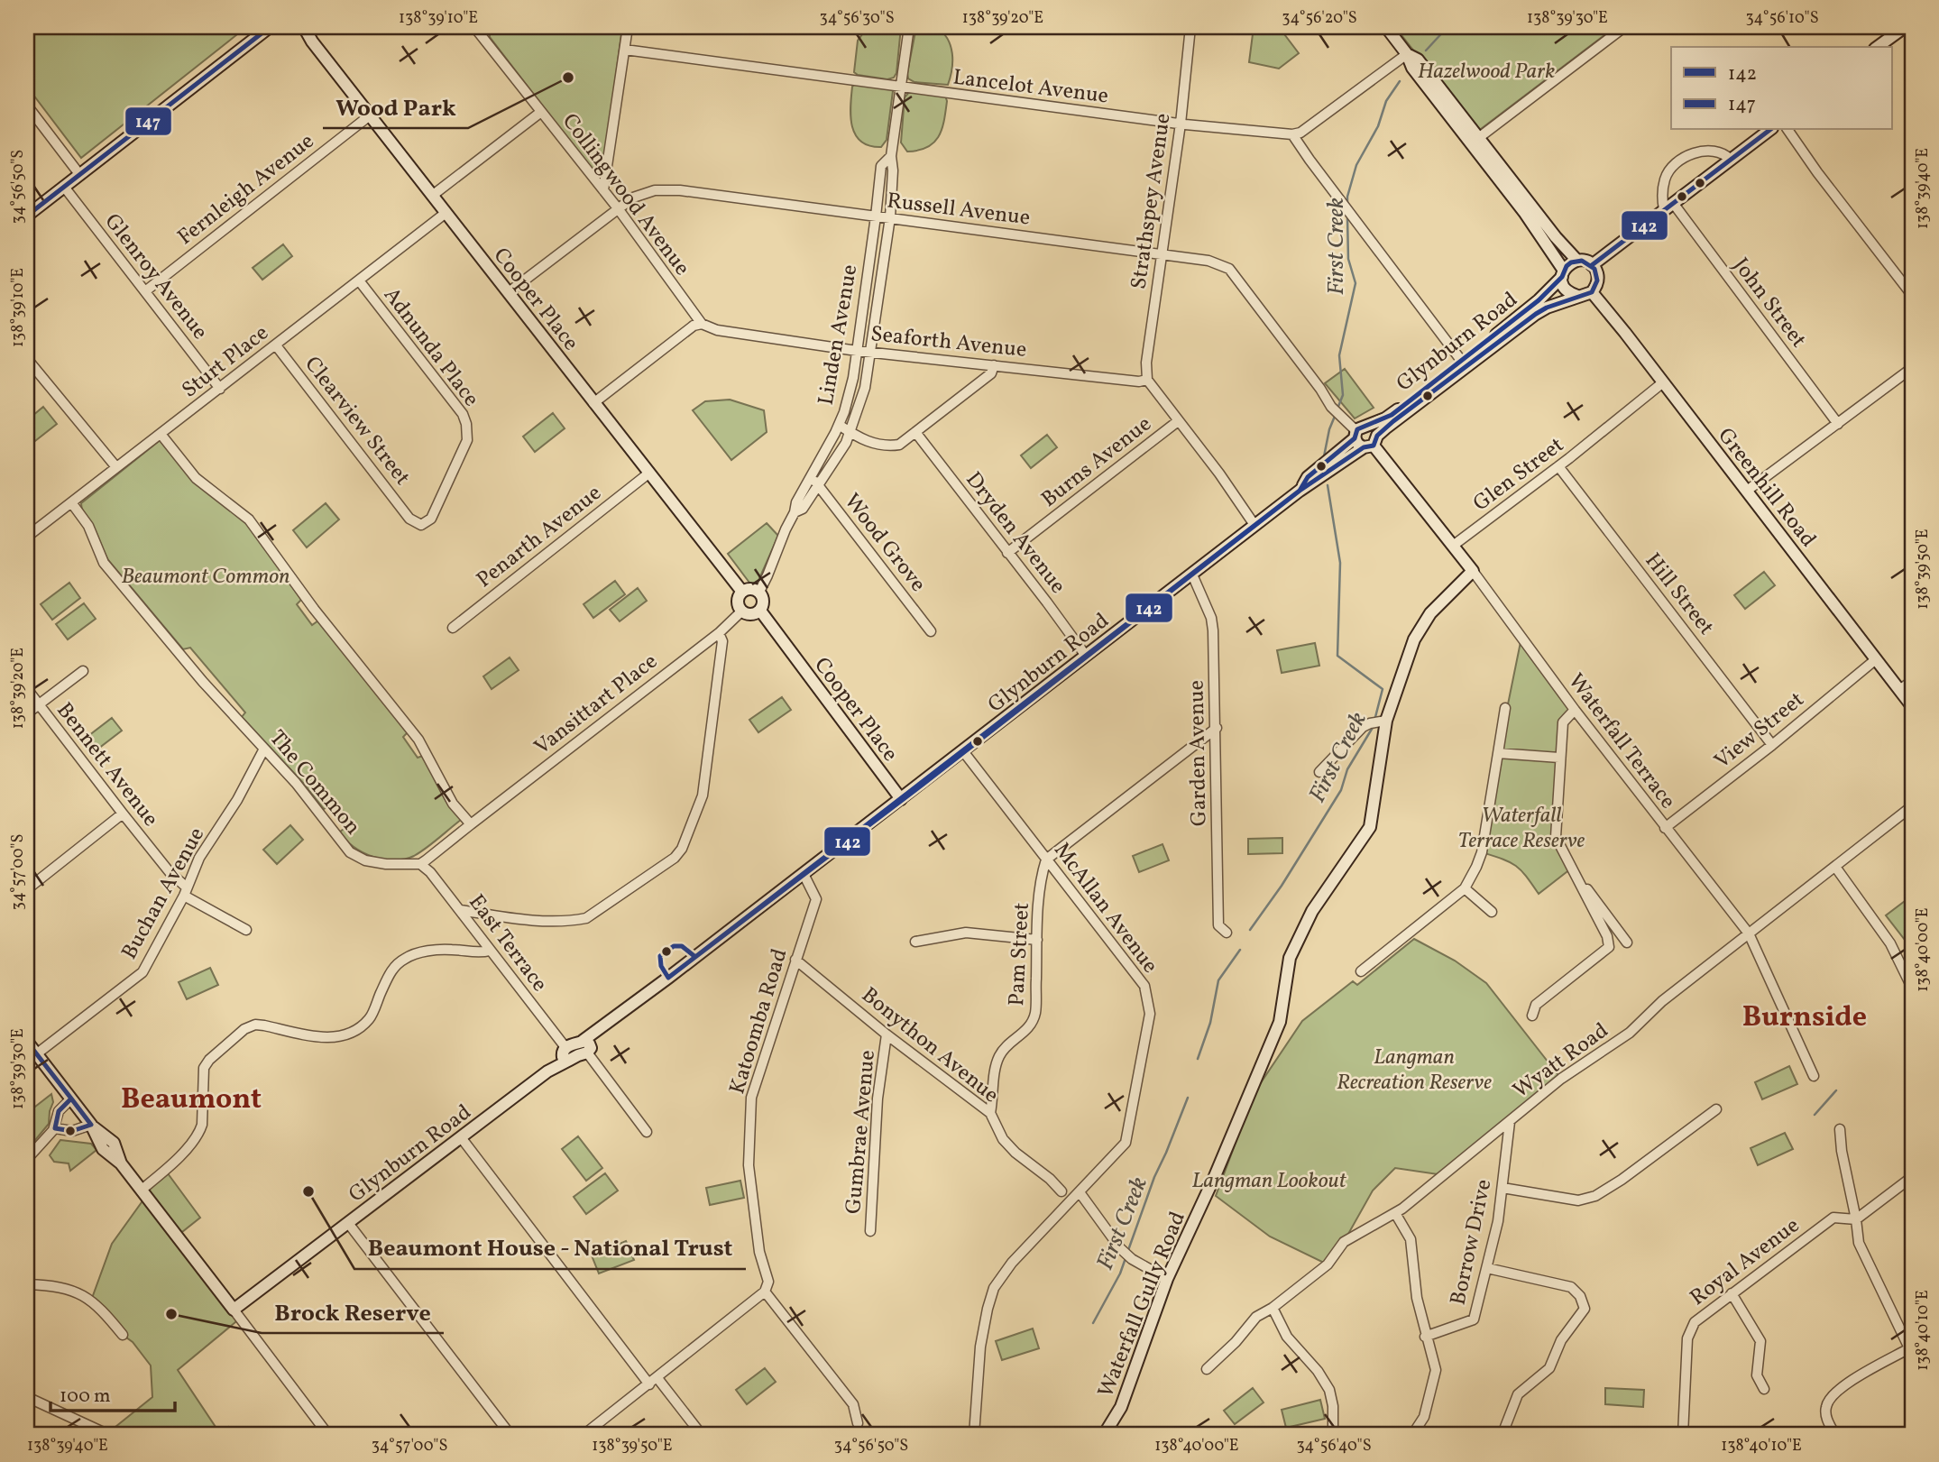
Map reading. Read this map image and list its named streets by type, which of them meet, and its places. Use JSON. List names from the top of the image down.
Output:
{
  "streets": {
    "street": [
      "Lancelot Avenue",
      "Fernleigh Avenue",
      "Collingwood Avenue",
      "Strathspey Avenue",
      "Russell Avenue",
      "Glenroy Avenue",
      "Cooper Place",
      "John Street",
      "Linden Avenue",
      "Seaforth Avenue",
      "Glynburn Road",
      "Adnunda Place",
      "Sturt Place",
      "Clearview Street",
      "Burns Avenue",
      "Glen Street",
      "Greenhill Road",
      "Dryden Avenue",
      "Penarth Avenue",
      "Wood Grove",
      "Hill Street",
      "Vansittart Place",
      "View Street",
      "Waterfall Terrace",
      "Garden Avenue",
      "Bennett Avenue",
      "The Common",
      "Buchan Avenue",
      "McAllan Avenue",
      "East Terrace",
      "Pam Street",
      "Katoomba Road",
      "Bonython Avenue",
      "Wyatt Road",
      "Gumbrae Avenue",
      "Borrow Drive",
      "Royal Avenue",
      "Waterfall Gully Road"
    ]
  },
  "crossings": [
    ["Lancelot Avenue", "Strathspey Avenue"],
    ["Lancelot Avenue", "Linden Avenue"],
    ["Fernleigh Avenue", "Glenroy Avenue"],
    ["Fernleigh Avenue", "Cooper Place"],
    ["Collingwood Avenue", "Russell Avenue"],
    ["Collingwood Avenue", "Seaforth Avenue"],
    ["Strathspey Avenue", "Russell Avenue"],
    ["Strathspey Avenue", "Seaforth Avenue"],
    ["Russell Avenue", "Cooper Place"],
    ["Russell Avenue", "Linden Avenue"],
    ["Russell Avenue", "Glynburn Road"],
    ["Russell Avenue", "Waterfall Terrace"],
    ["Glenroy Avenue", "Sturt Place"],
    ["Cooper Place", "Linden Avenue"],
    ["Cooper Place", "Glynburn Road"],
    ["Cooper Place", "Sturt Place"],
    ["Cooper Place", "Penarth Avenue"],
    ["Cooper Place", "Vansittart Place"],
    ["Linden Avenue", "Seaforth Avenue"],
    ["Linden Avenue", "Wood Grove"],
    ["Linden Avenue", "Vansittart Place"],
    ["Glynburn Road", "Greenhill Road"],
    ["Glynburn Road", "Dryden Avenue"],
    ["Glynburn Road", "Waterfall Terrace"],
    ["Glynburn Road", "Garden Avenue"],
    ["Glynburn Road", "McAllan Avenue"],
    ["Glynburn Road", "East Terrace"],
    ["Glynburn Road", "Katoomba Road"],
    ["Adnunda Place", "Sturt Place"],
    ["Adnunda Place", "Clearview Street"],
    ["Sturt Place", "Clearview Street"],
    ["Sturt Place", "The Common"],
    ["Burns Avenue", "Dryden Avenue"],
    ["Glen Street", "Greenhill Road"],
    ["Glen Street", "Hill Street"],
    ["Glen Street", "Waterfall Terrace"],
    ["Greenhill Road", "View Street"],
    ["Hill Street", "View Street"],
    ["View Street", "Waterfall Terrace"],
    ["Waterfall Terrace", "Wyatt Road"],
    ["Waterfall Terrace", "Waterfall Gully Road"],
    ["Bennett Avenue", "Buchan Avenue"],
    ["The Common", "Buchan Avenue"],
    ["The Common", "East Terrace"],
    ["McAllan Avenue", "Pam Street"],
    ["Pam Street", "Bonython Avenue"],
    ["Katoomba Road", "Bonython Avenue"],
    ["Bonython Avenue", "Gumbrae Avenue"],
    ["Wyatt Road", "Borrow Drive"]
  ],
  "districts": ["Burnside", "Beaumont"],
  "water": ["First Creek"],
  "parks": [
    "Hazelwood Park",
    "Beaumont Common",
    "Waterfall Terrace Reserve",
    "Langman Recreation Reserve",
    "Langman Lookout"
  ],
  "places": ["Wood Park", "Beaumont House - National Trust", "Brock Reserve"],
  "lines": ["transit line 147", "transit line 142"],
  "legend": ["142", "147"],
  "scale_bar": "100 m",
  "coordinates": [
    "138°39'10\"E",
    "34°56'30\"S",
    "138°39'20\"E",
    "34°56'20\"S",
    "138°39'30\"E",
    "34°56'10\"S",
    "34°56'50\"S",
    "138°39'40\"E",
    "138°39'50\"E",
    "34°57'00\"S",
    "138°40'00\"E",
    "138°40'10\"E",
    "34°56'40\"S"
  ]
}
